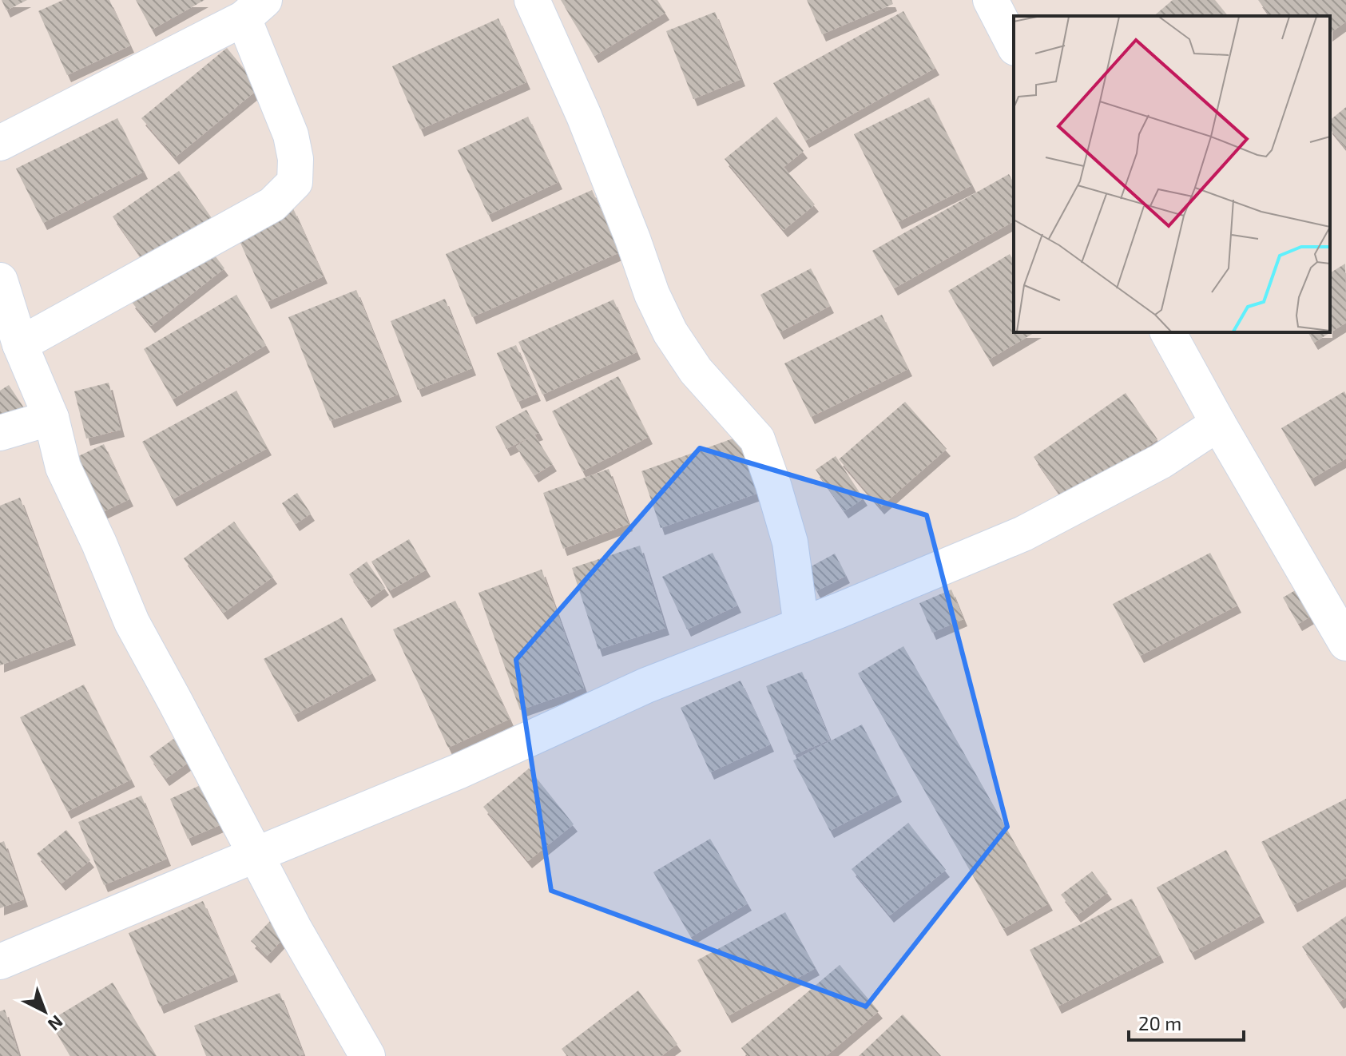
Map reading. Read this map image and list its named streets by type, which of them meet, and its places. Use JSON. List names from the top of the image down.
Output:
{
  "scale_bar": "20 m",
  "north": "bottom right"
}
